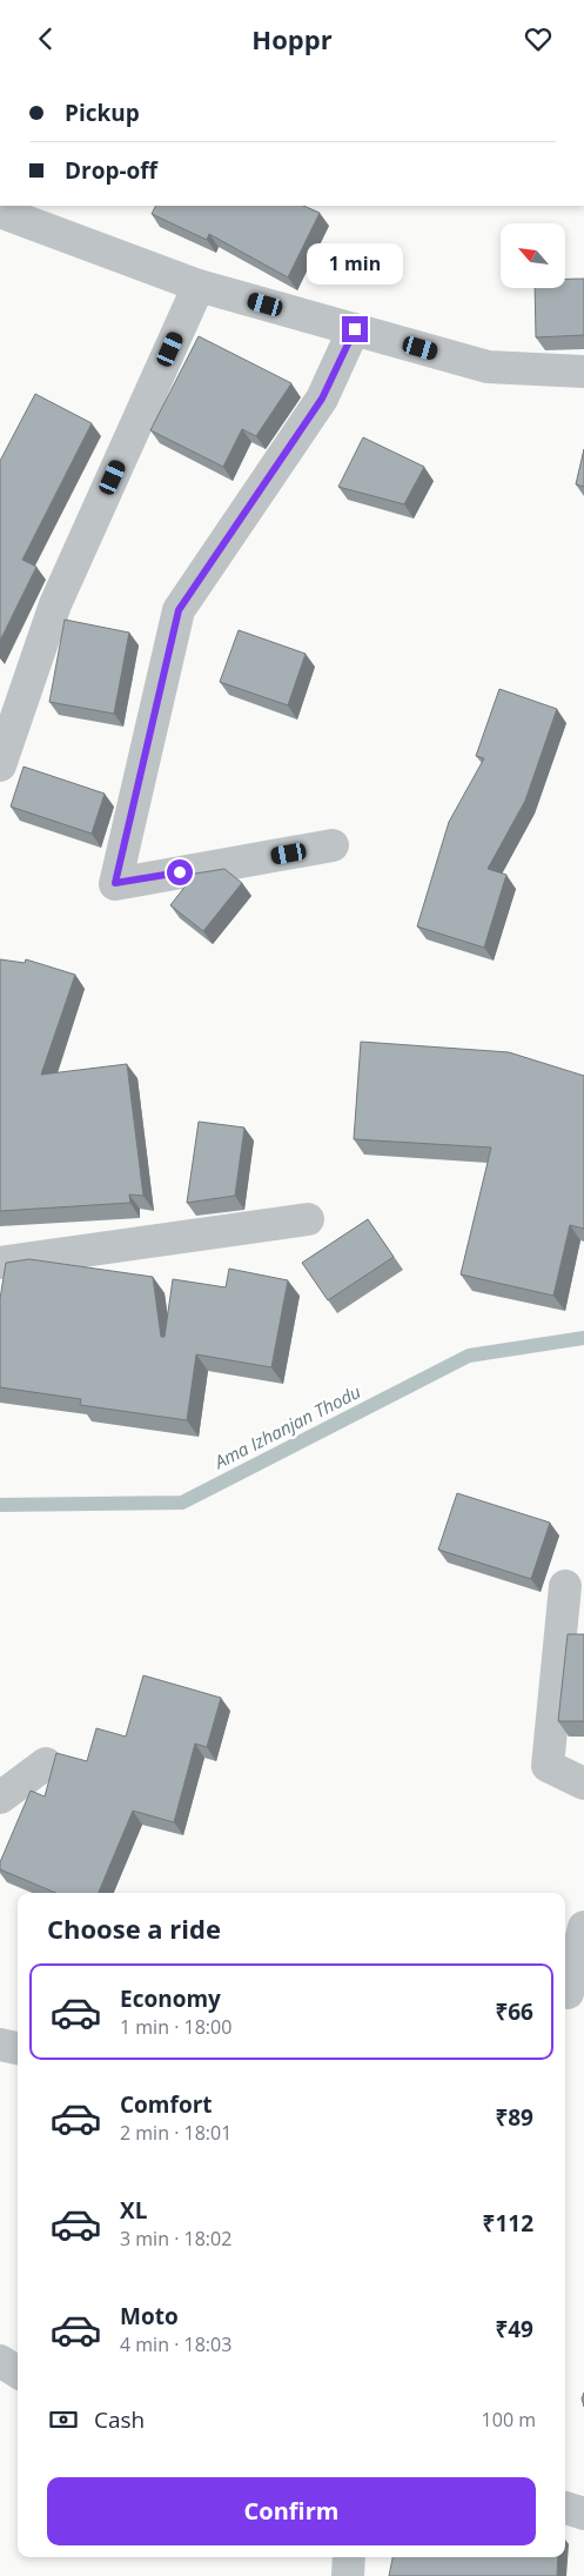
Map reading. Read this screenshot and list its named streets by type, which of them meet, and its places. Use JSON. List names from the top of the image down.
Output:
{
  "water": ["Ama Izhanjan Thodu"],
  "north": "top left",
  "page": {
    "header": "Hoppr",
    "banner": ["Pickup", "Drop-off"],
    "bubble": "1 min",
    "heading": "Choose a ride",
    "list": [
      {
        "name": "Economy",
        "note": "1 min · 18:00",
        "value": "₹66"
      },
      {
        "name": "Comfort",
        "note": "2 min · 18:01",
        "value": "₹89"
      },
      {
        "name": "XL",
        "note": "3 min · 18:02",
        "value": "₹112"
      },
      {
        "name": "Moto",
        "note": "4 min · 18:03",
        "value": "₹49"
      }
    ],
    "pay": ["Cash", "100 m"],
    "buttons": "Confirm"
  }
}
